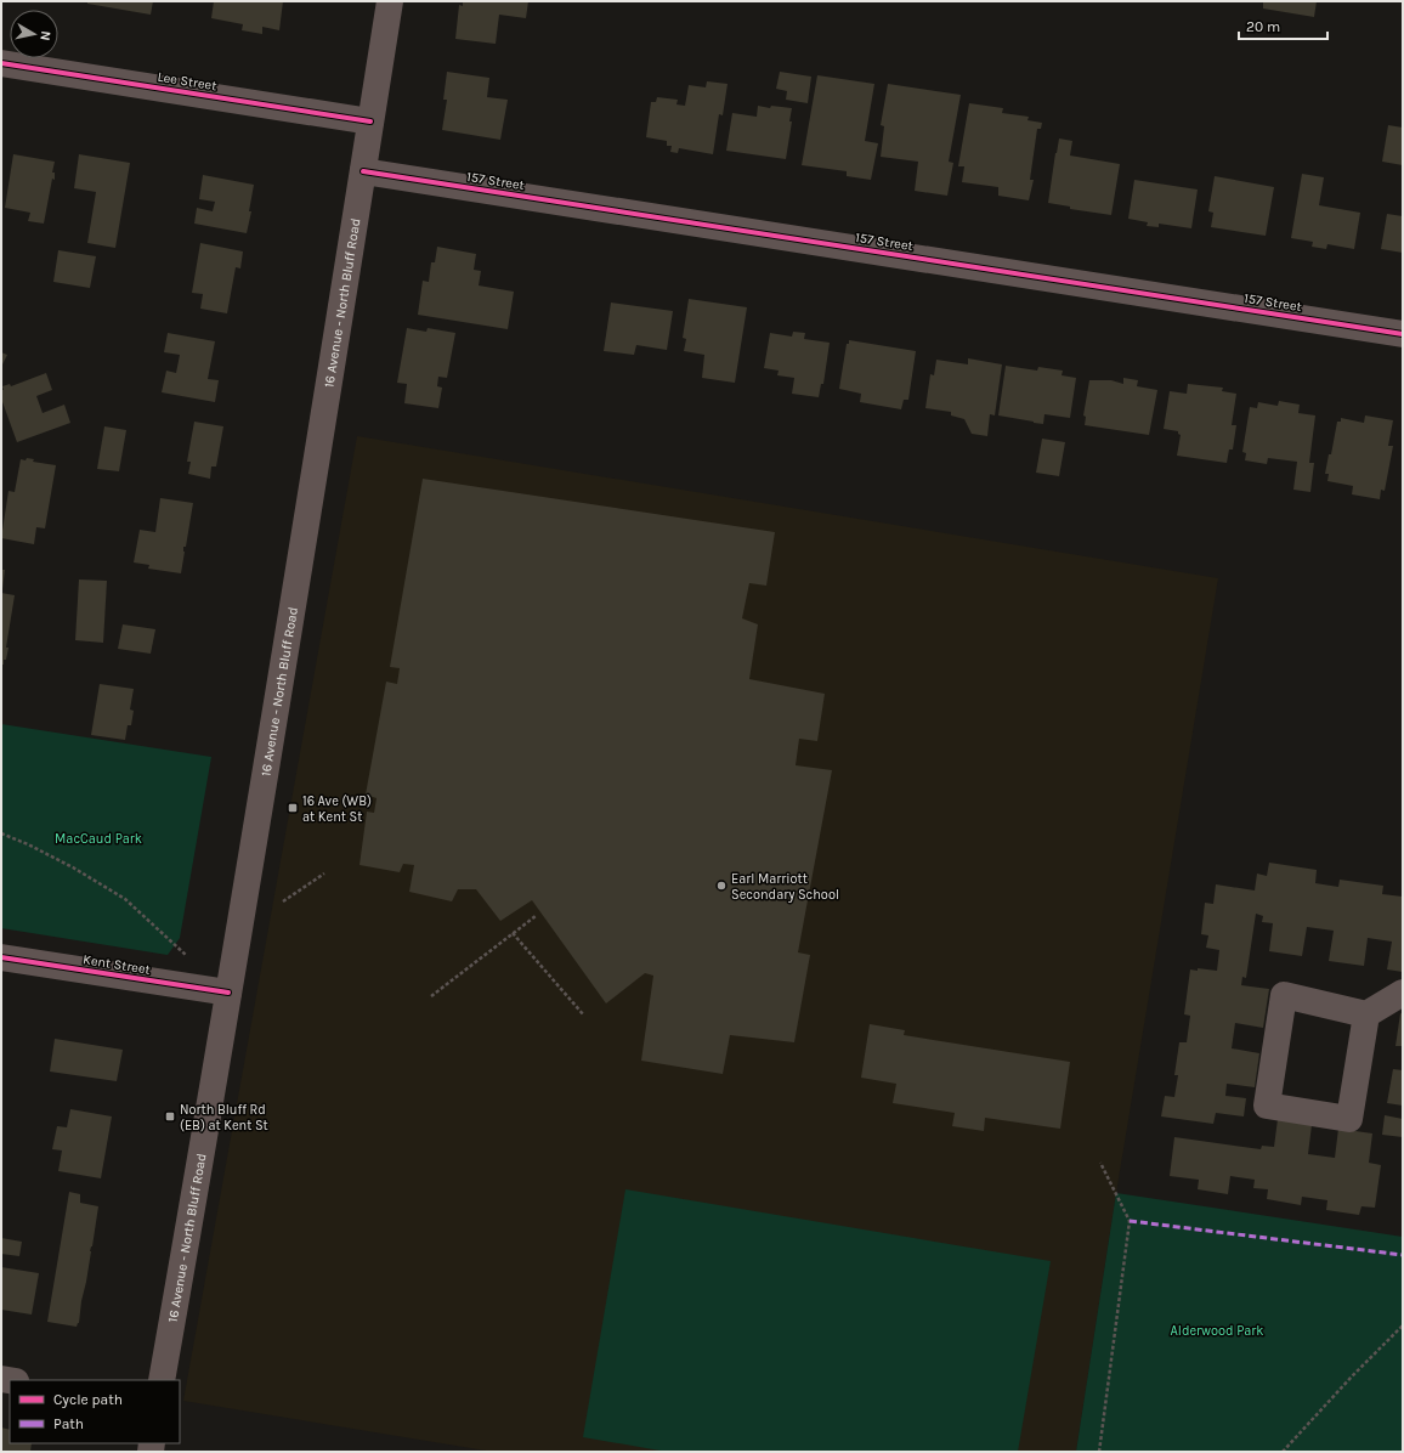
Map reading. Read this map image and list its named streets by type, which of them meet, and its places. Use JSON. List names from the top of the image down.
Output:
{
  "streets": {
    "main road": ["16 Avenue - North Bluff Road"],
    "street": ["Lee Street", "157 Street", "Kent Street"]
  },
  "crossings": [
    ["Lee Street", "16 Avenue - North Bluff Road"],
    ["157 Street", "16 Avenue - North Bluff Road"],
    ["16 Avenue - North Bluff Road", "Kent Street"]
  ],
  "parks": ["MacCaud Park", "Alderwood Park"],
  "places": {
    "transit": ["16 Ave (WB) at Kent St", "North Bluff Rd (EB) at Kent St"],
    "other": ["Earl Marriott Secondary School"]
  },
  "legend": ["Cycle path", "Path"],
  "scale_bar": "20 m",
  "north": "right"
}
